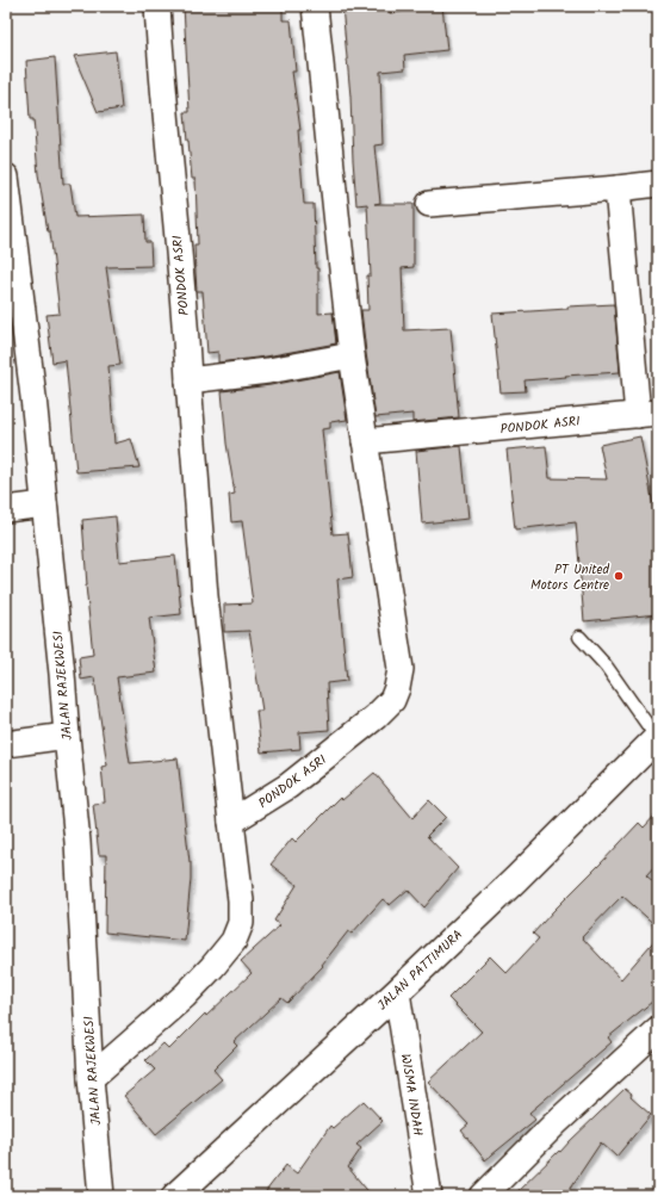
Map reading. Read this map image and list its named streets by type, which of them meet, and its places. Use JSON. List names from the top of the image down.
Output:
{
  "streets": {
    "street": [
      "PONDOK ASRI",
      "JALAN RAJEKWESI",
      "JALAN PATTIMURA",
      "WISMA INDAH"
    ]
  },
  "crossings": [
    ["JALAN PATTIMURA", "WISMA INDAH"]
  ],
  "places": ["PT United Motors Centre"]
}
